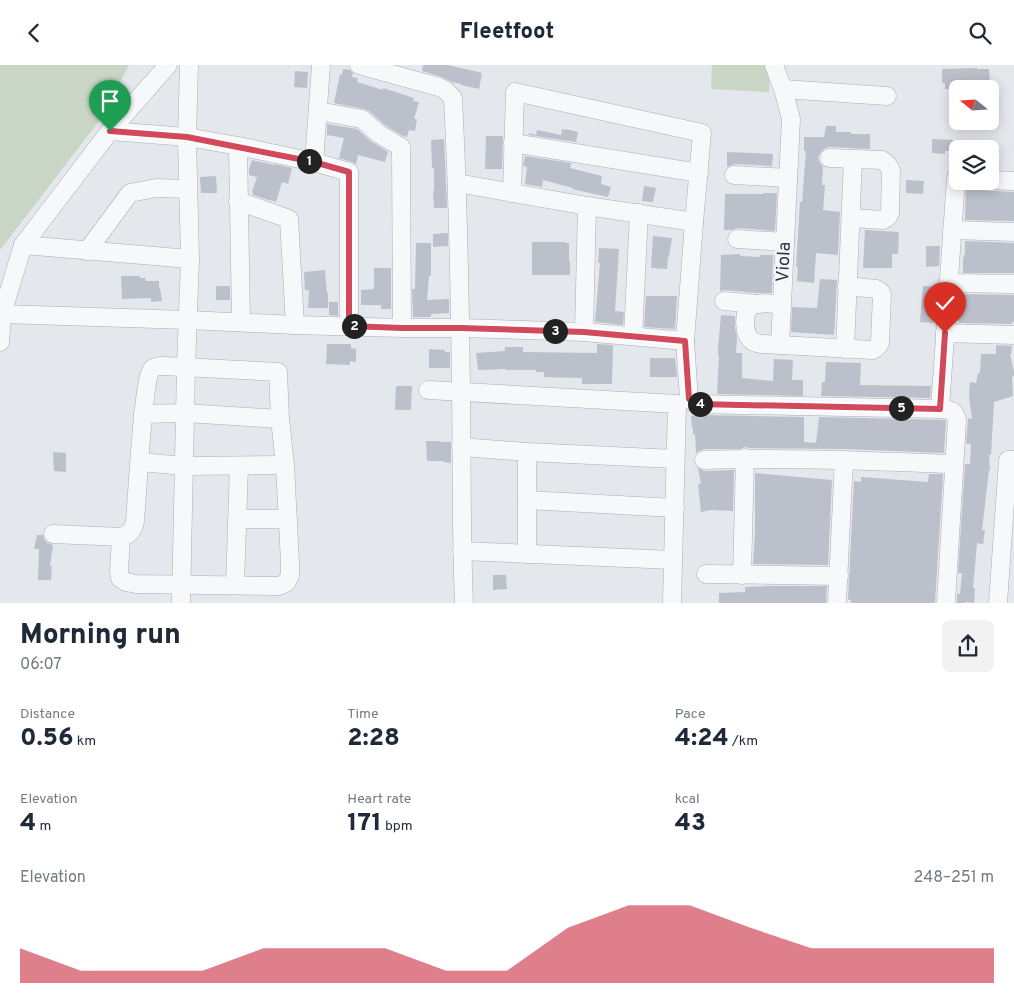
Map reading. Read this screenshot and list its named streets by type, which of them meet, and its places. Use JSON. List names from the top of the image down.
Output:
{
  "streets": {
    "street": ["Viola"]
  },
  "north": "left",
  "page": {
    "header": "Fleetfoot",
    "pins": [
      "1",
      "2",
      "3",
      "4",
      "5"
    ],
    "heading": ["Morning run", "06:07"],
    "stats": [
      ["Distance", "0.56 km"],
      ["Time", "2:28"],
      ["Pace", "4:24 /km"],
      ["Elevation", "4 m"],
      ["Heart rate", "171 bpm"],
      ["kcal", "43"]
    ],
    "chart": ["Elevation", "248–251 m"]
  }
}
